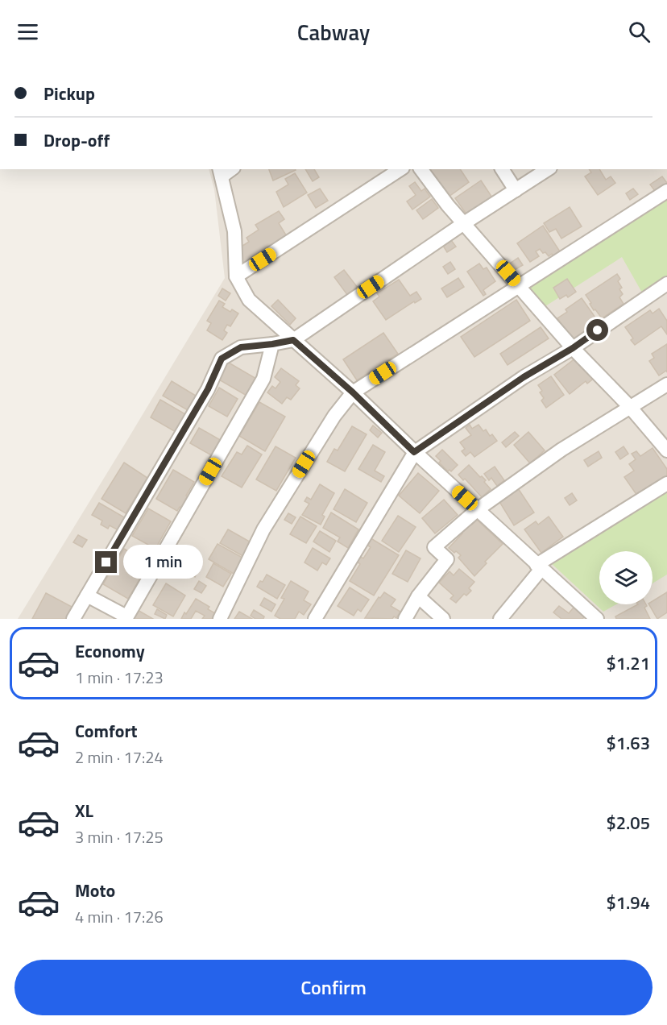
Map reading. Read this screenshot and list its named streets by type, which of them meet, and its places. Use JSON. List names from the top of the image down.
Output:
{
  "page": {
    "header": "Cabway",
    "banner": ["Pickup", "Drop-off"],
    "bubble": "1 min",
    "list": [
      {
        "name": "Economy",
        "note": "1 min · 17:23",
        "value": "$1.21"
      },
      {
        "name": "Comfort",
        "note": "2 min · 17:24",
        "value": "$1.63"
      },
      {
        "name": "XL",
        "note": "3 min · 17:25",
        "value": "$2.05"
      },
      {
        "name": "Moto",
        "note": "4 min · 17:26",
        "value": "$1.94"
      }
    ],
    "buttons": "Confirm"
  }
}
